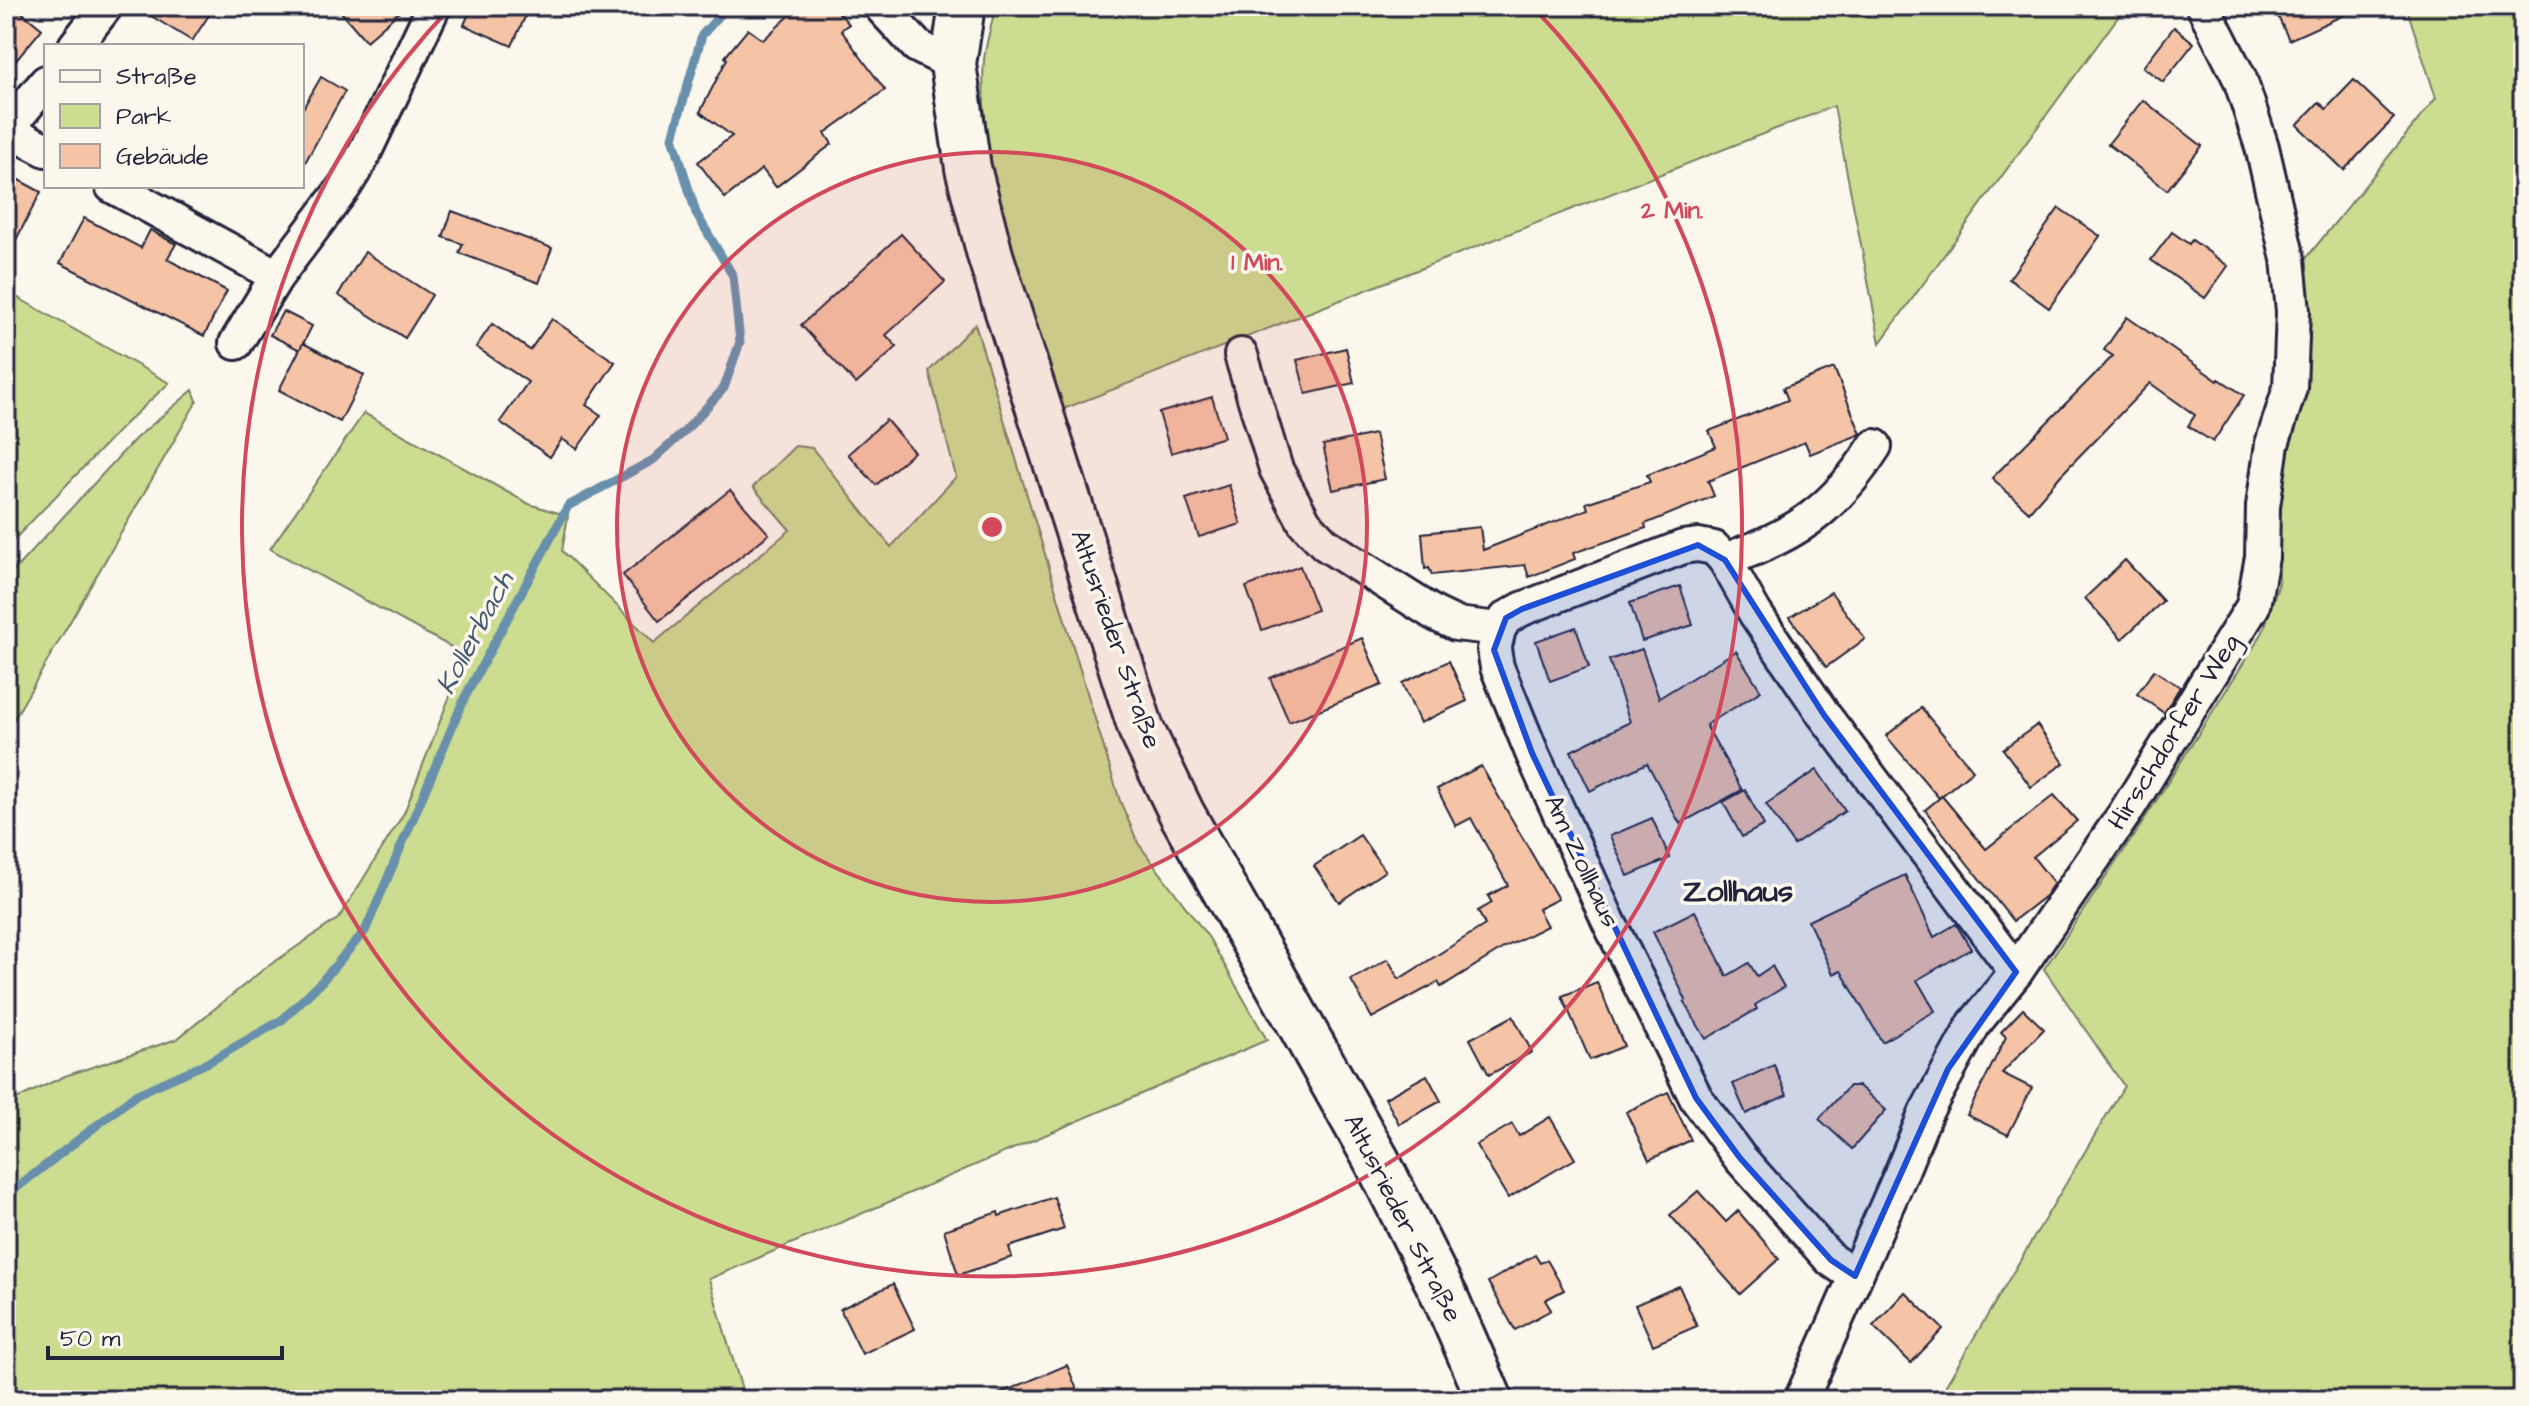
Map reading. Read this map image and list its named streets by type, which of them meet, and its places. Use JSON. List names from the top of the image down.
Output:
{
  "streets": {
    "main road": ["Altusrieder Straße"],
    "street": ["Hirschdorfer Weg", "Am Zollhaus"]
  },
  "crossings": [
    ["Hirschdorfer Weg", "Am Zollhaus"]
  ],
  "districts": ["Zollhaus"],
  "water": ["Kollerbach"],
  "legend": ["Straße", "Park", "Gebäude"],
  "scale_bar": "50 m",
  "rings": ["2 Min.", "1 Min."]
}
